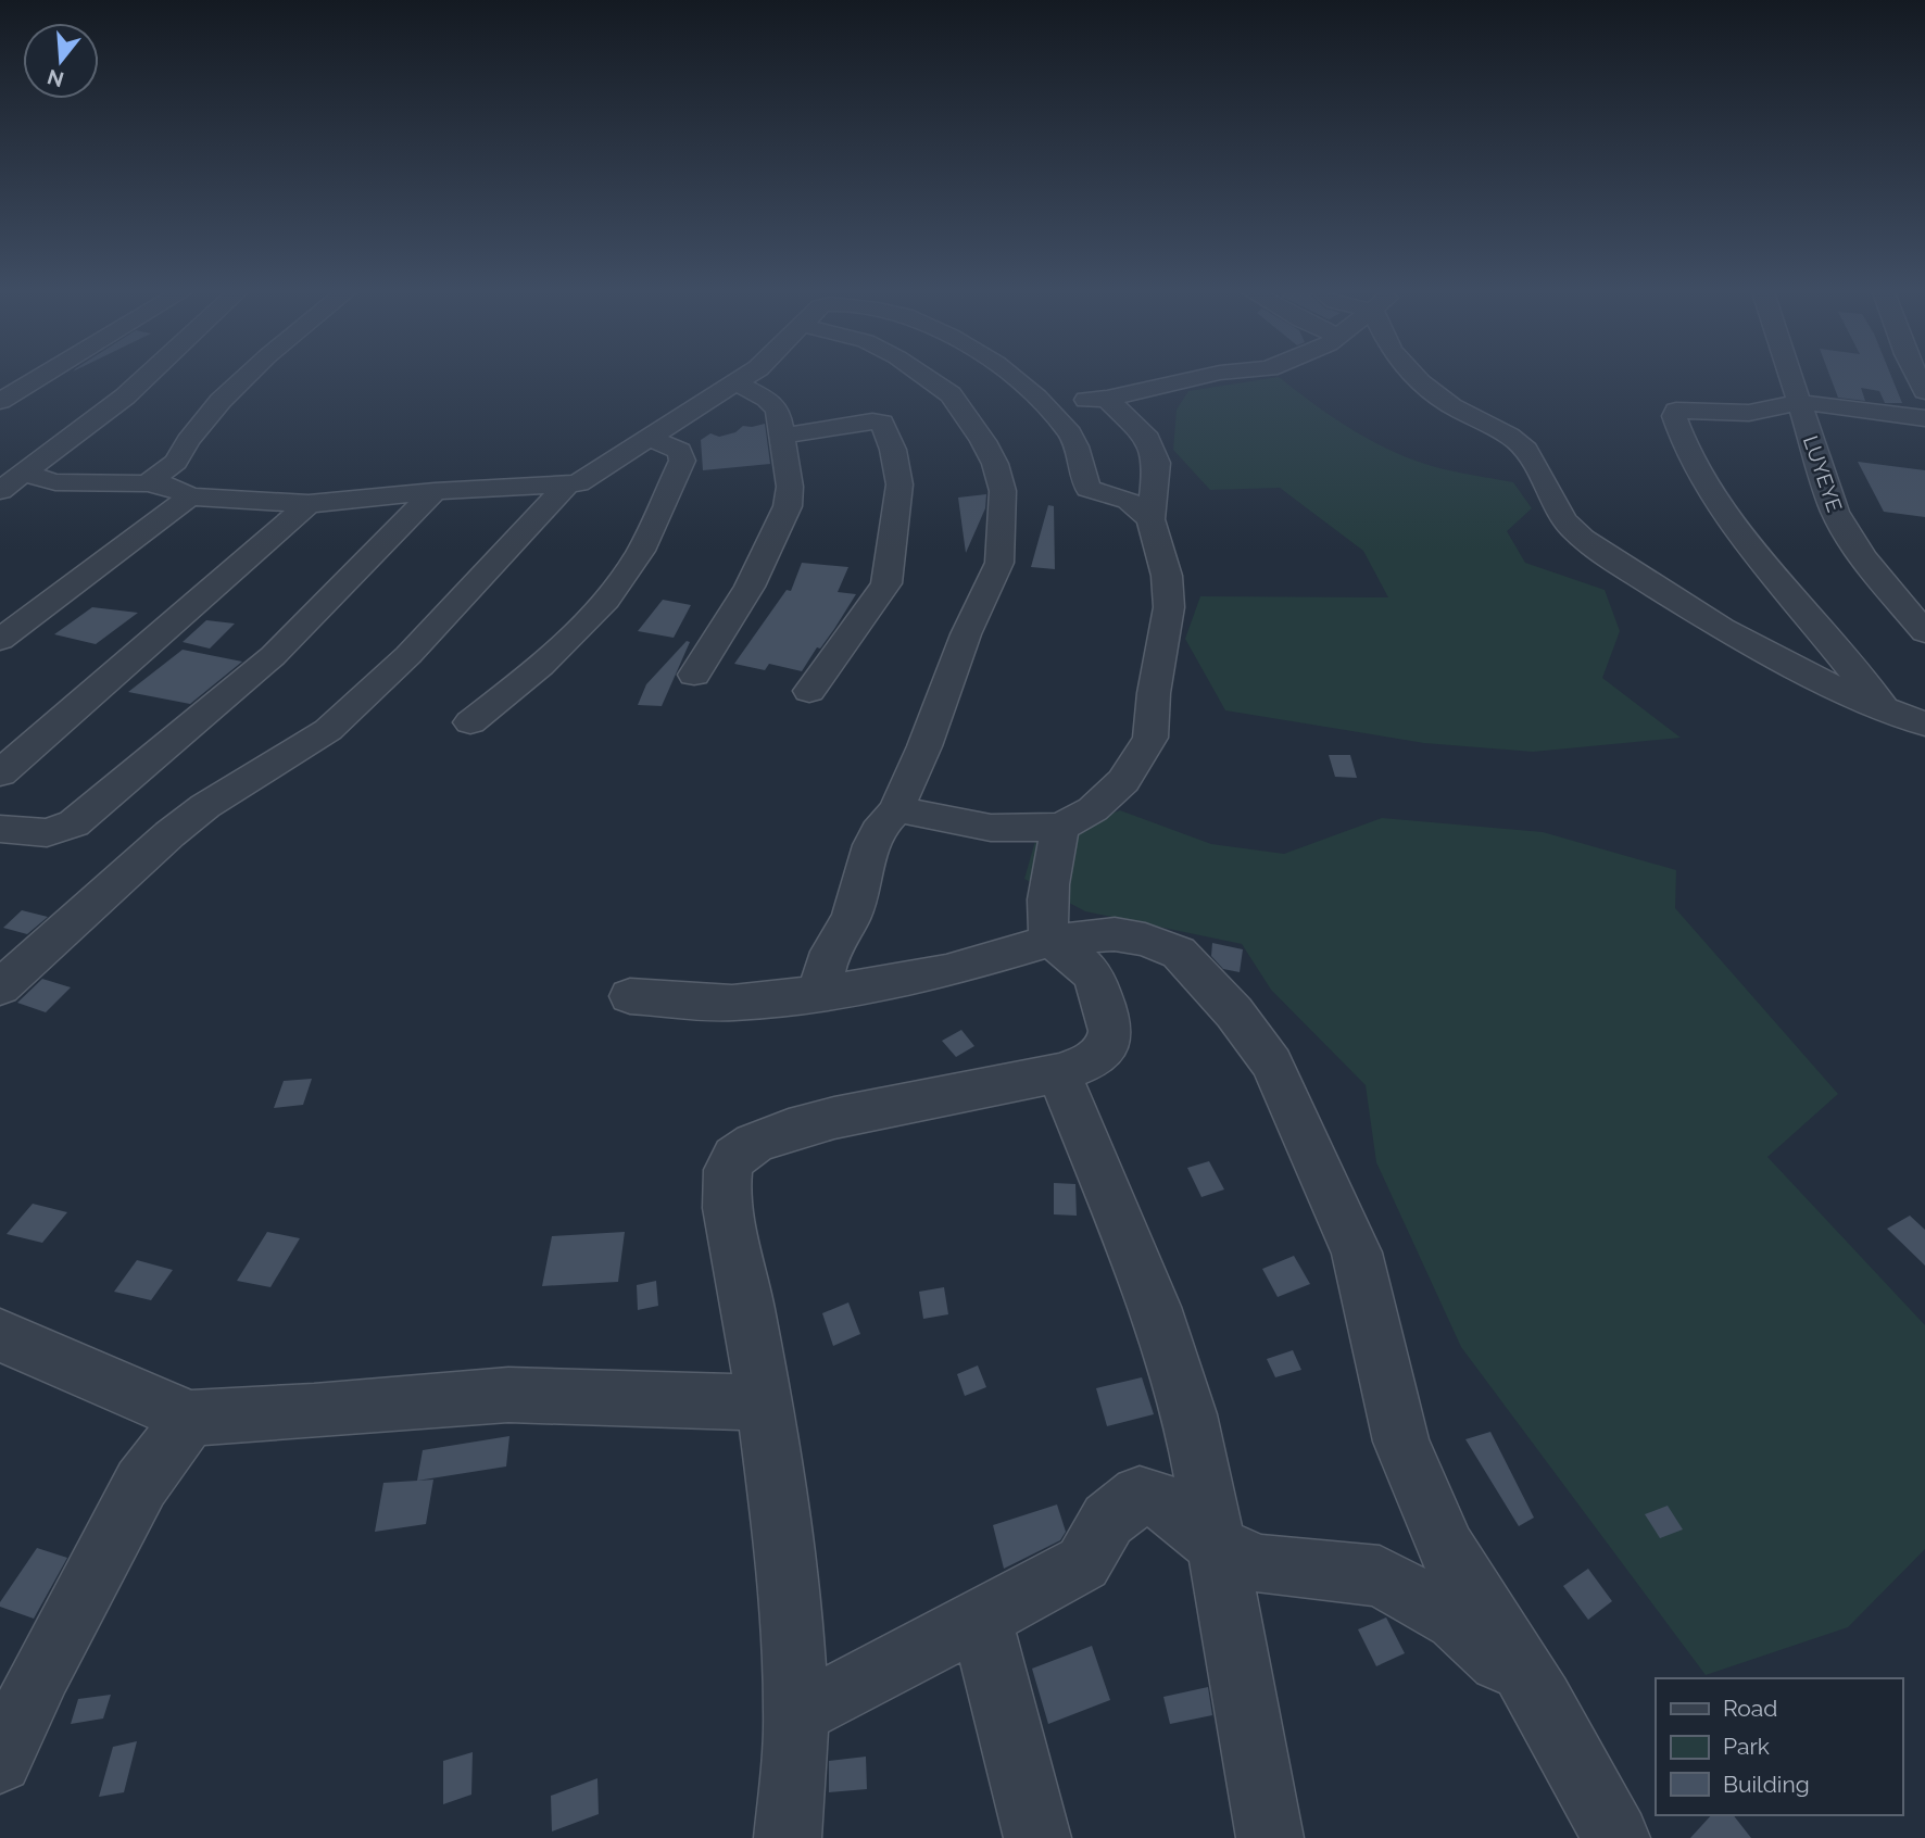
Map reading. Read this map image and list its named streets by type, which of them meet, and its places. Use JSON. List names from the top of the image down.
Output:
{
  "streets": {
    "street": ["LUYEYE"]
  },
  "legend": ["Road", "Park", "Building"],
  "north": "bottom"
}
